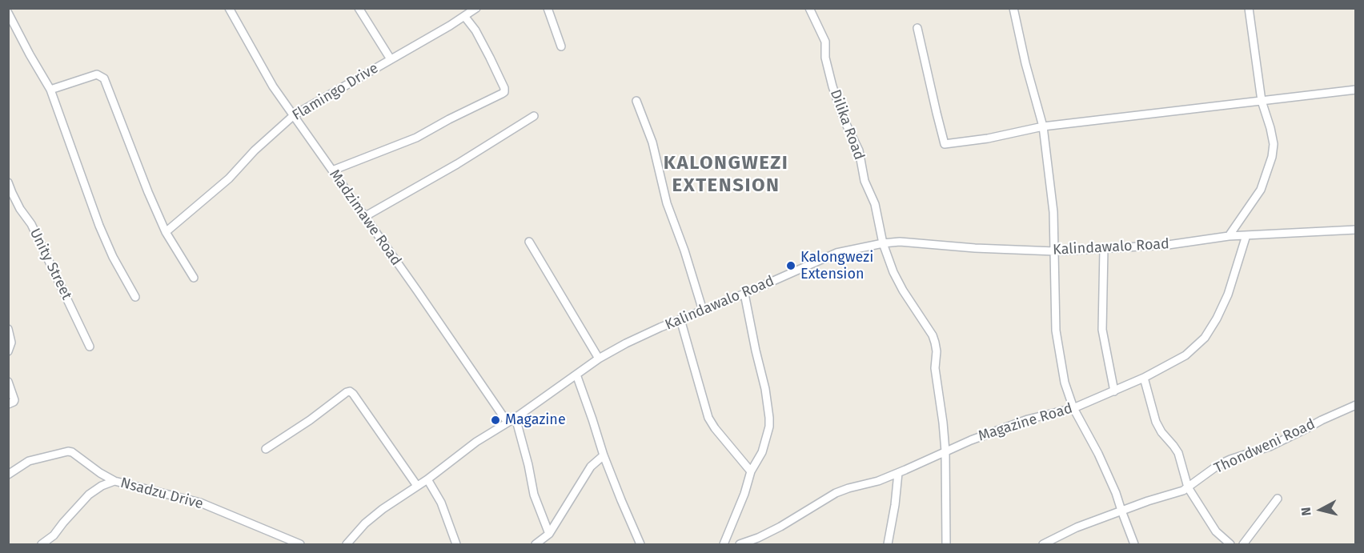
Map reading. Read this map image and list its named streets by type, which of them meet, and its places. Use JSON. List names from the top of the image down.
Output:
{
  "streets": {
    "street": [
      "Flamingo Drive",
      "Dilika Road",
      "Madzimawe Road",
      "Kalindawalo Road",
      "Unity Street",
      "Magazine Road",
      "Thondweni Road",
      "Nsadzu Drive"
    ]
  },
  "crossings": [
    ["Flamingo Drive", "Madzimawe Road"],
    ["Dilika Road", "Kalindawalo Road"],
    ["Dilika Road", "Magazine Road"],
    ["Madzimawe Road", "Kalindawalo Road"],
    ["Kalindawalo Road", "Magazine Road"]
  ],
  "districts": ["KALONGWEZI EXTENSION"],
  "places": ["Kalongwezi Extension", "Magazine"],
  "north": "left"
}
